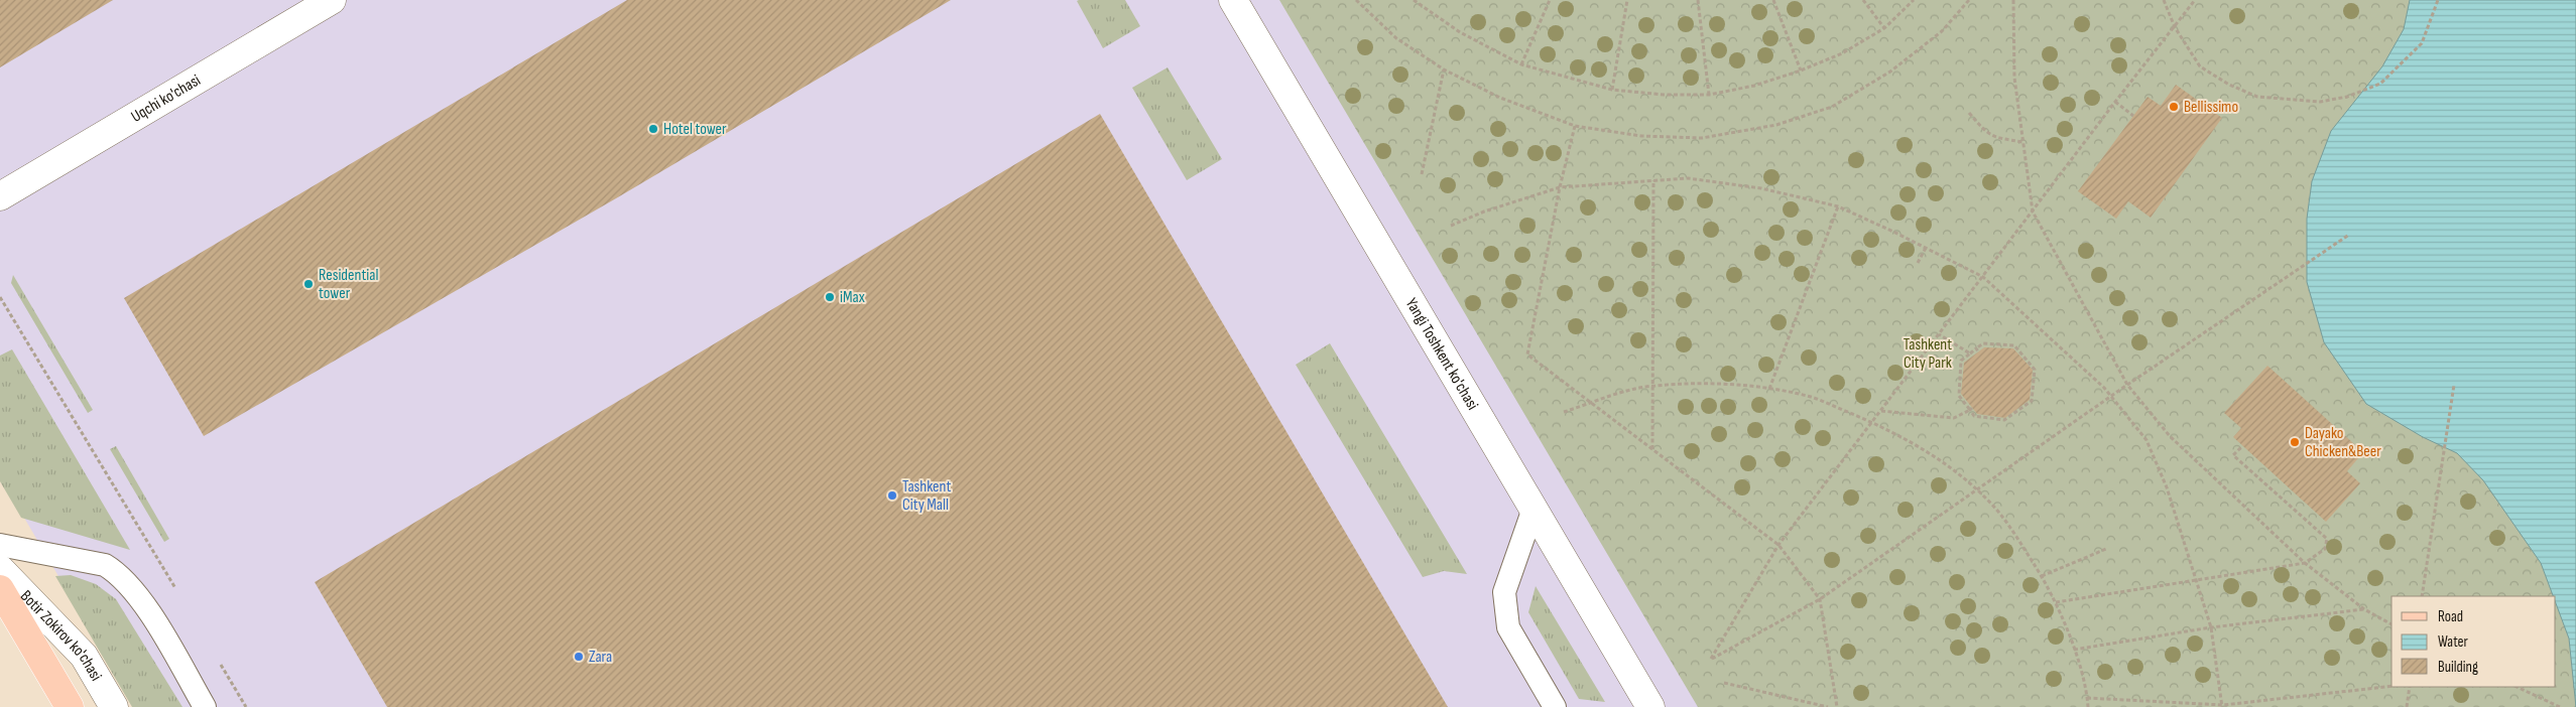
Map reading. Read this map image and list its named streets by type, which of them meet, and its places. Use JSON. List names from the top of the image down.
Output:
{
  "streets": {
    "street": ["Uqchi ko'chasi", "Yangi Toshkent ko'chasi", "Botir Zokirov ko'chasi"]
  },
  "parks": ["Tashkent City Park"],
  "places": [
    "Bellissimo",
    "Hotel tower",
    "Residential tower",
    "iMax",
    "Dayako Chicken&Beer",
    "Tashkent City Mall",
    "Zara"
  ],
  "legend": ["Road", "Water", "Building"]
}
